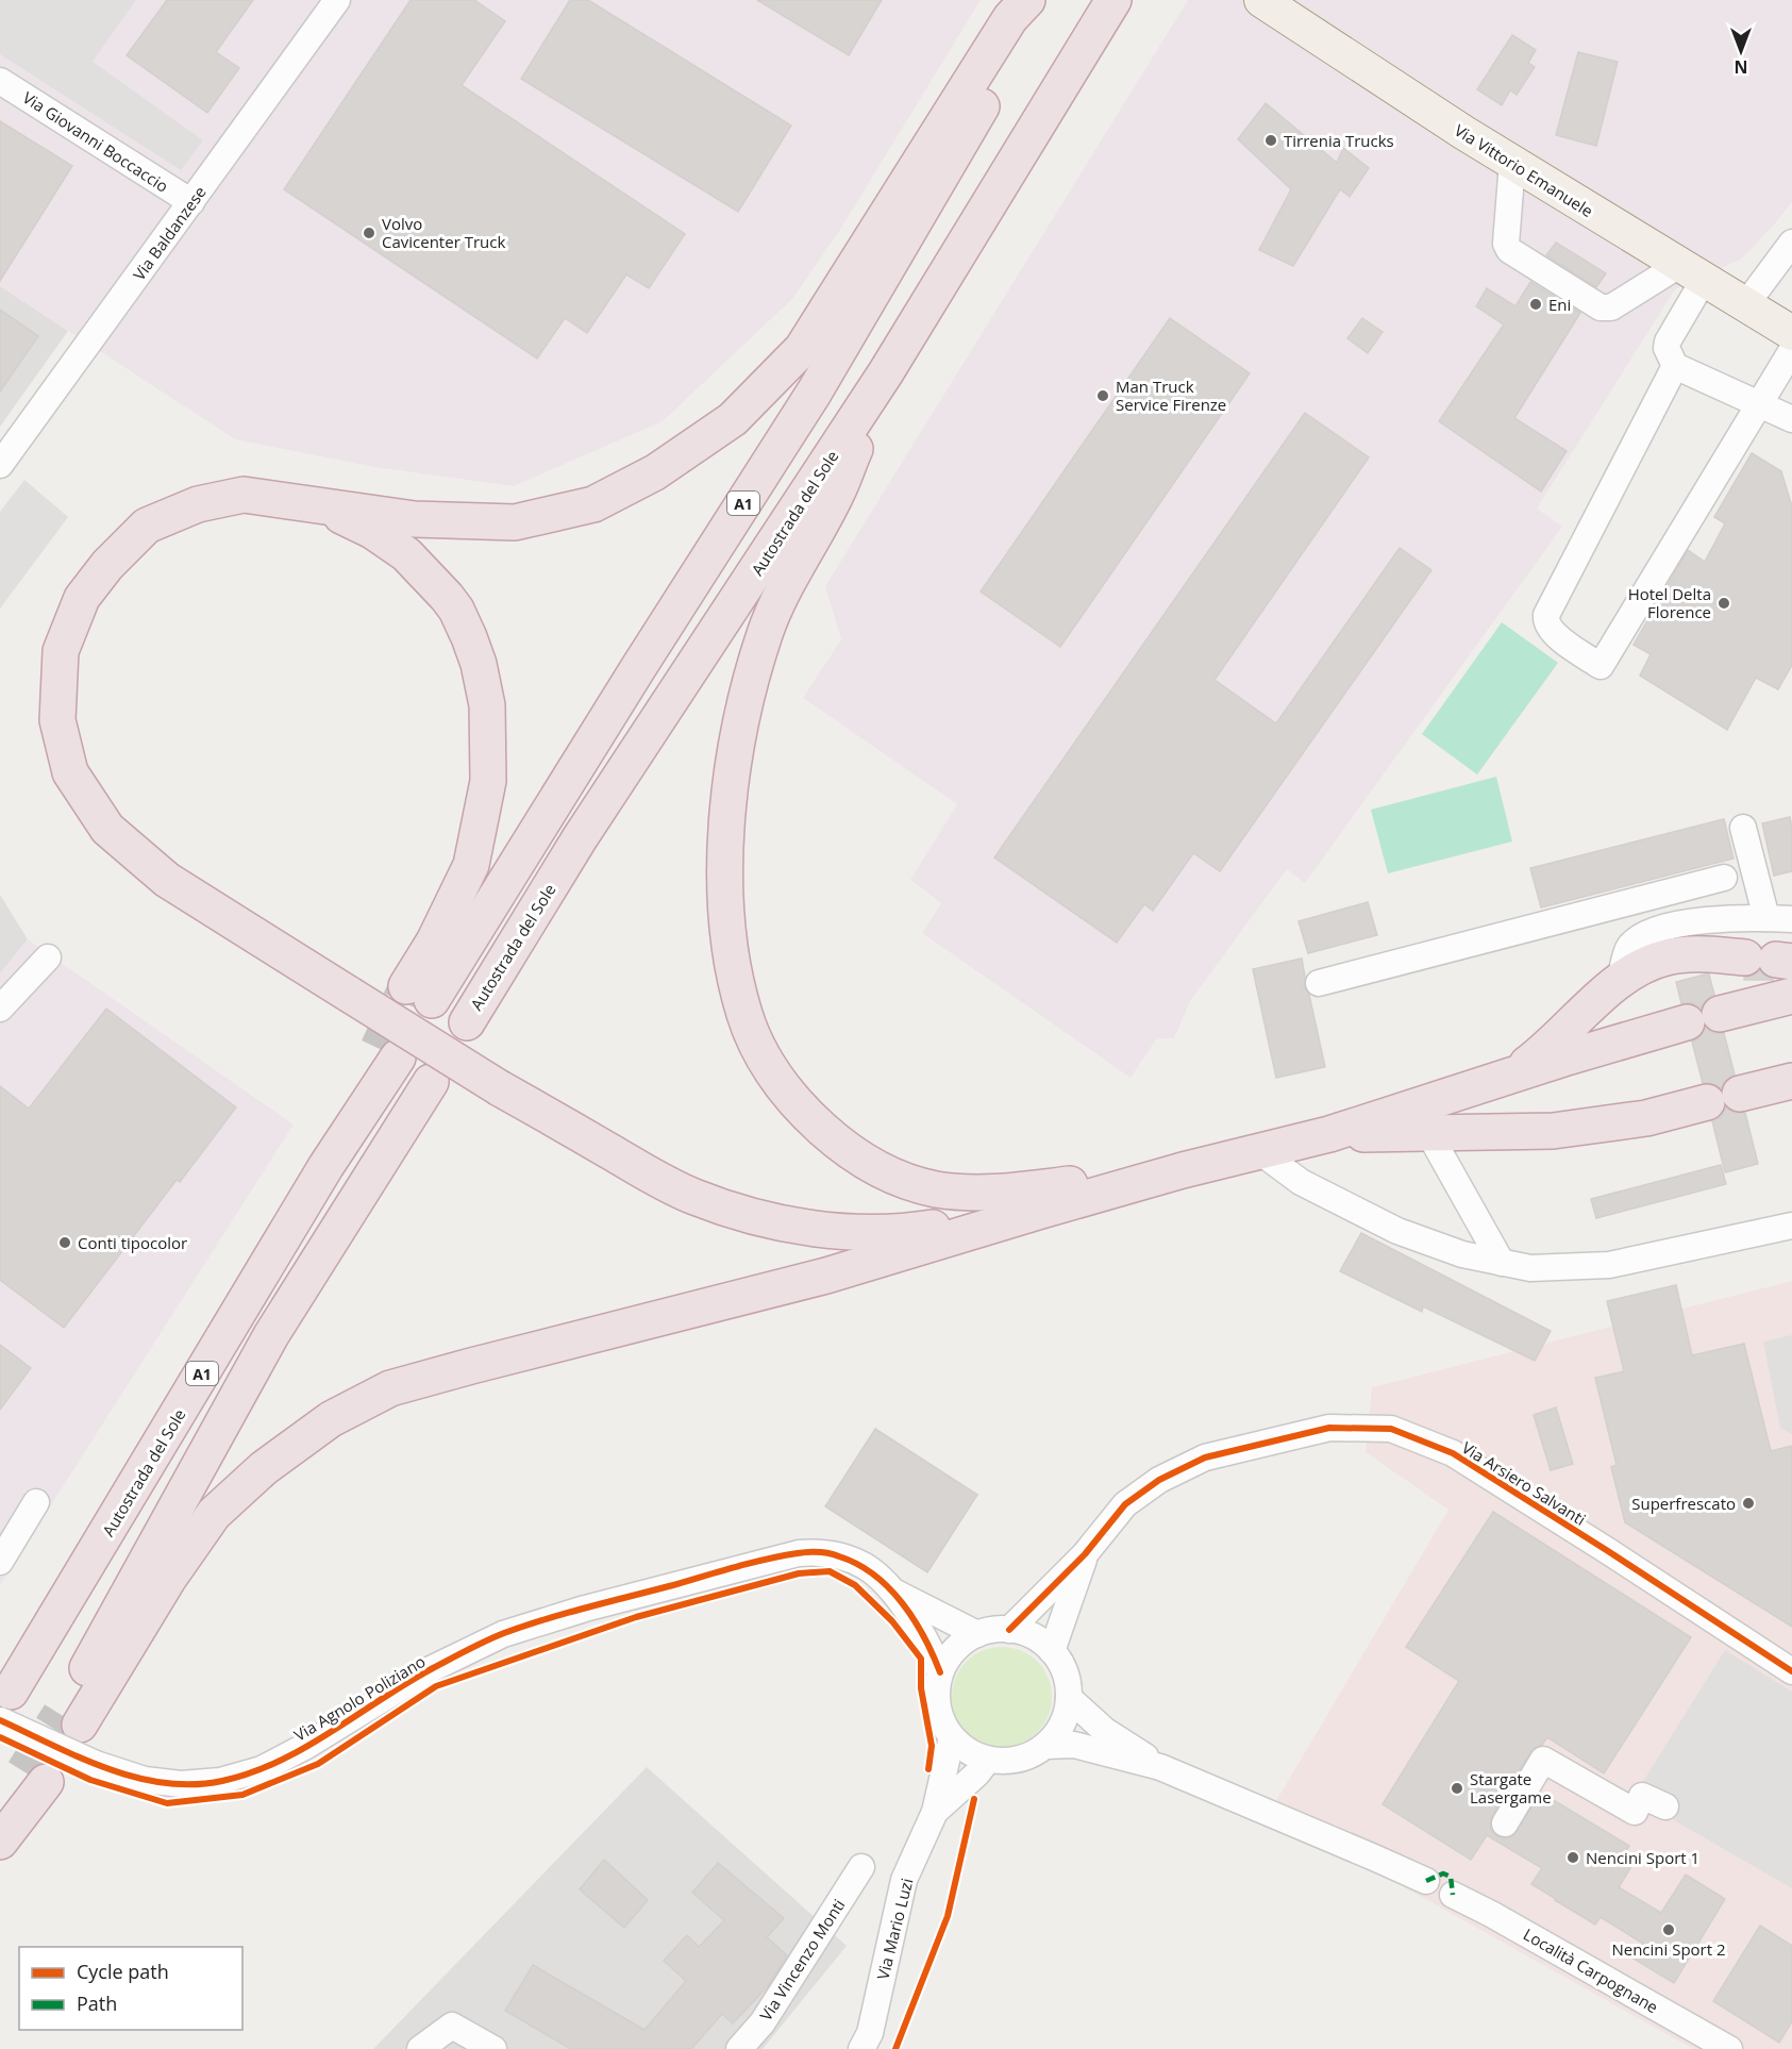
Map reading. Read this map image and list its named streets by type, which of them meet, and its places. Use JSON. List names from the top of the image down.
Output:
{
  "streets": {
    "highway": ["A1", "Autostrada del Sole"],
    "main road": ["Via Vittorio Emanuele"],
    "street": [
      "Via Giovanni Boccaccio",
      "Via Baldanzese",
      "Via Arsiero Salvanti",
      "Via Agnolo Poliziano",
      "Via Mario Luzi",
      "Via Vincenzo Monti",
      "Località Carpognane"
    ]
  },
  "crossings": [
    ["Via Giovanni Boccaccio", "Via Baldanzese"],
    ["Autostrada del Sole", "Via Agnolo Poliziano"],
    ["Via Arsiero Salvanti", "Via Agnolo Poliziano"],
    ["Via Arsiero Salvanti", "Via Mario Luzi"],
    ["Via Agnolo Poliziano", "Via Mario Luzi"]
  ],
  "places": [
    "Tirrenia Trucks",
    "Volvo Cavicenter Truck",
    "Eni",
    "Man Truck Service Firenze",
    "Hotel Delta Florence",
    "Conti tipocolor",
    "Superfrescato",
    "Stargate Lasergame",
    "Nencini Sport 1",
    "Nencini Sport 2"
  ],
  "legend": ["Cycle path", "Path"],
  "north": "bottom"
}
